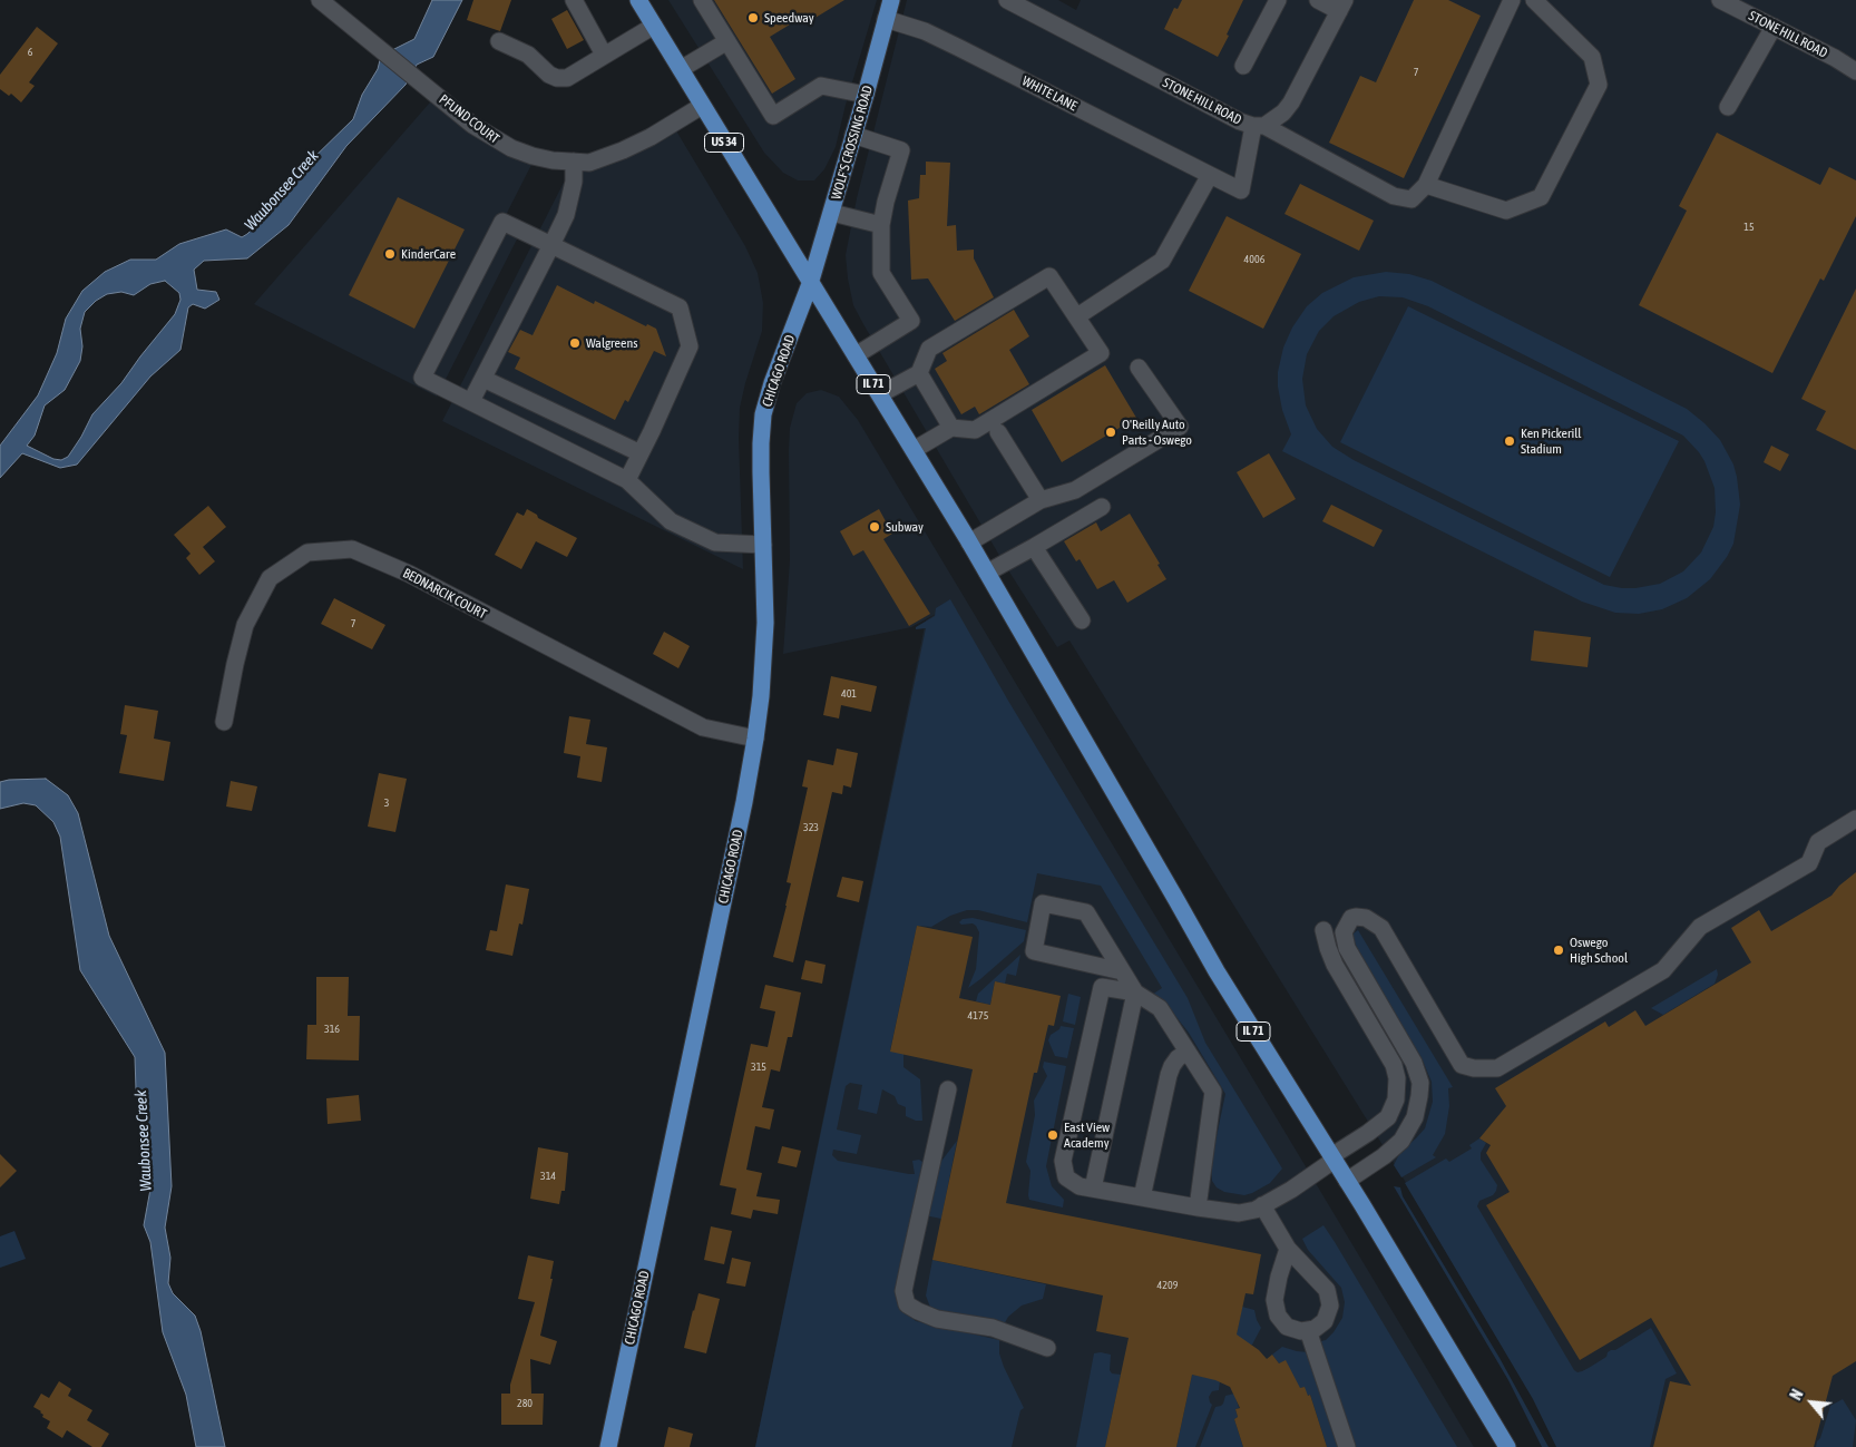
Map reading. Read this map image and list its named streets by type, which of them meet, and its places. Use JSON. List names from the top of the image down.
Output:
{
  "streets": {
    "main road": [
      "US 34",
      "WOLF'S CROSSING ROAD",
      "CHICAGO ROAD",
      "IL 71"
    ],
    "street": [
      "STONE HILL ROAD",
      "WHITE LANE",
      "PFUND COURT",
      "BEDNARCIK COURT"
    ]
  },
  "crossings": [
    ["STONE HILL ROAD", "WHITE LANE"],
    ["WHITE LANE", "WOLF'S CROSSING ROAD"],
    ["PFUND COURT", "US 34"],
    ["US 34", "WOLF'S CROSSING ROAD"],
    ["US 34", "CHICAGO ROAD"],
    ["US 34", "IL 71"],
    ["WOLF'S CROSSING ROAD", "CHICAGO ROAD"],
    ["WOLF'S CROSSING ROAD", "IL 71"],
    ["CHICAGO ROAD", "IL 71"],
    ["CHICAGO ROAD", "BEDNARCIK COURT"]
  ],
  "water": ["Waubonsee Creek"],
  "places": [
    "Speedway",
    "KinderCare",
    "Walgreens",
    "O'Reilly Auto Parts - Oswego",
    "Ken Pickerill Stadium",
    "Subway",
    "Oswego High School",
    "East View Academy"
  ],
  "house_numbers": [
    "6",
    "7",
    "15",
    "4006",
    "7",
    "401",
    "3",
    "323",
    "4175",
    "316",
    "315",
    "314",
    "4209",
    "280"
  ],
  "north": "top left"
}
